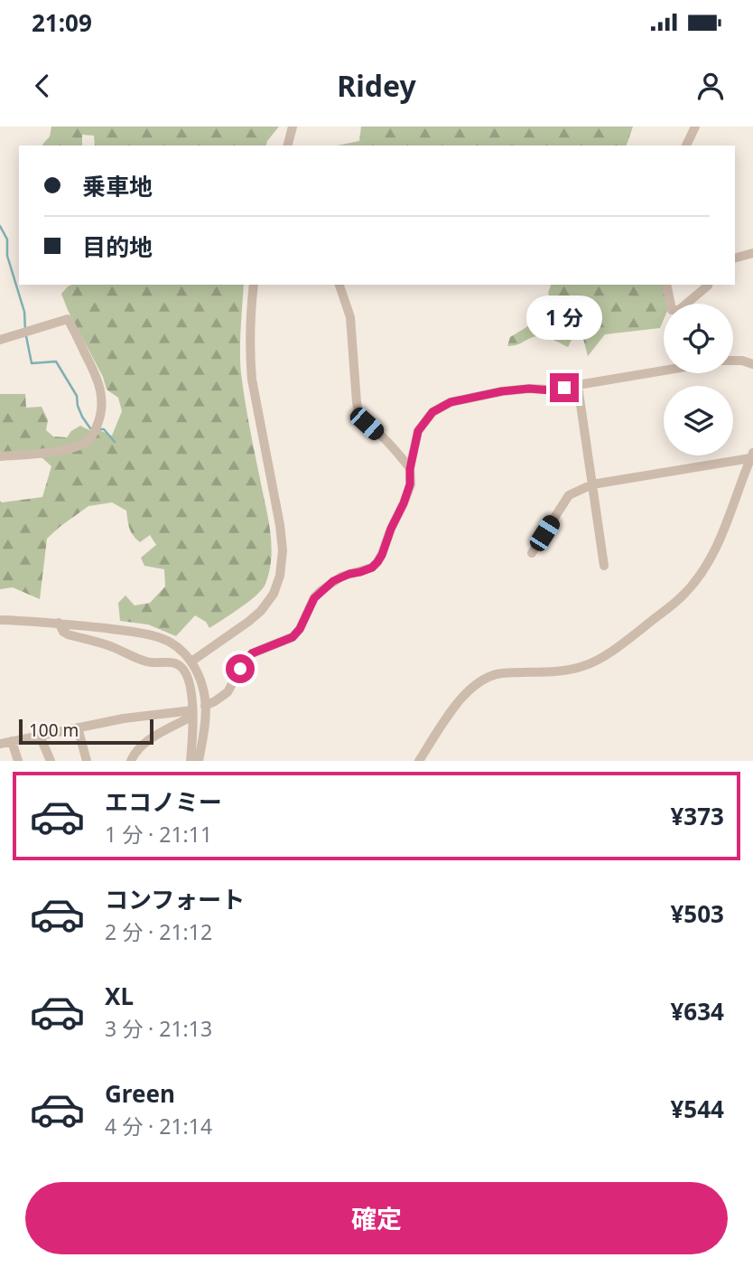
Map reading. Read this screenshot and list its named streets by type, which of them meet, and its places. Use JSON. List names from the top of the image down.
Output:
{
  "scale_bar": "100 m",
  "page": {
    "status": "21:09",
    "header": "Ridey",
    "banner": ["乗車地", "目的地"],
    "bubble": "1 分",
    "scale": "100 m",
    "list": [
      {
        "name": "エコノミー",
        "note": "1 分 · 21:11",
        "value": "¥373"
      },
      {
        "name": "コンフォート",
        "note": "2 分 · 21:12",
        "value": "¥503"
      },
      {
        "name": "XL",
        "note": "3 分 · 21:13",
        "value": "¥634"
      },
      {
        "name": "Green",
        "note": "4 分 · 21:14",
        "value": "¥544"
      }
    ],
    "buttons": "確定"
  }
}
